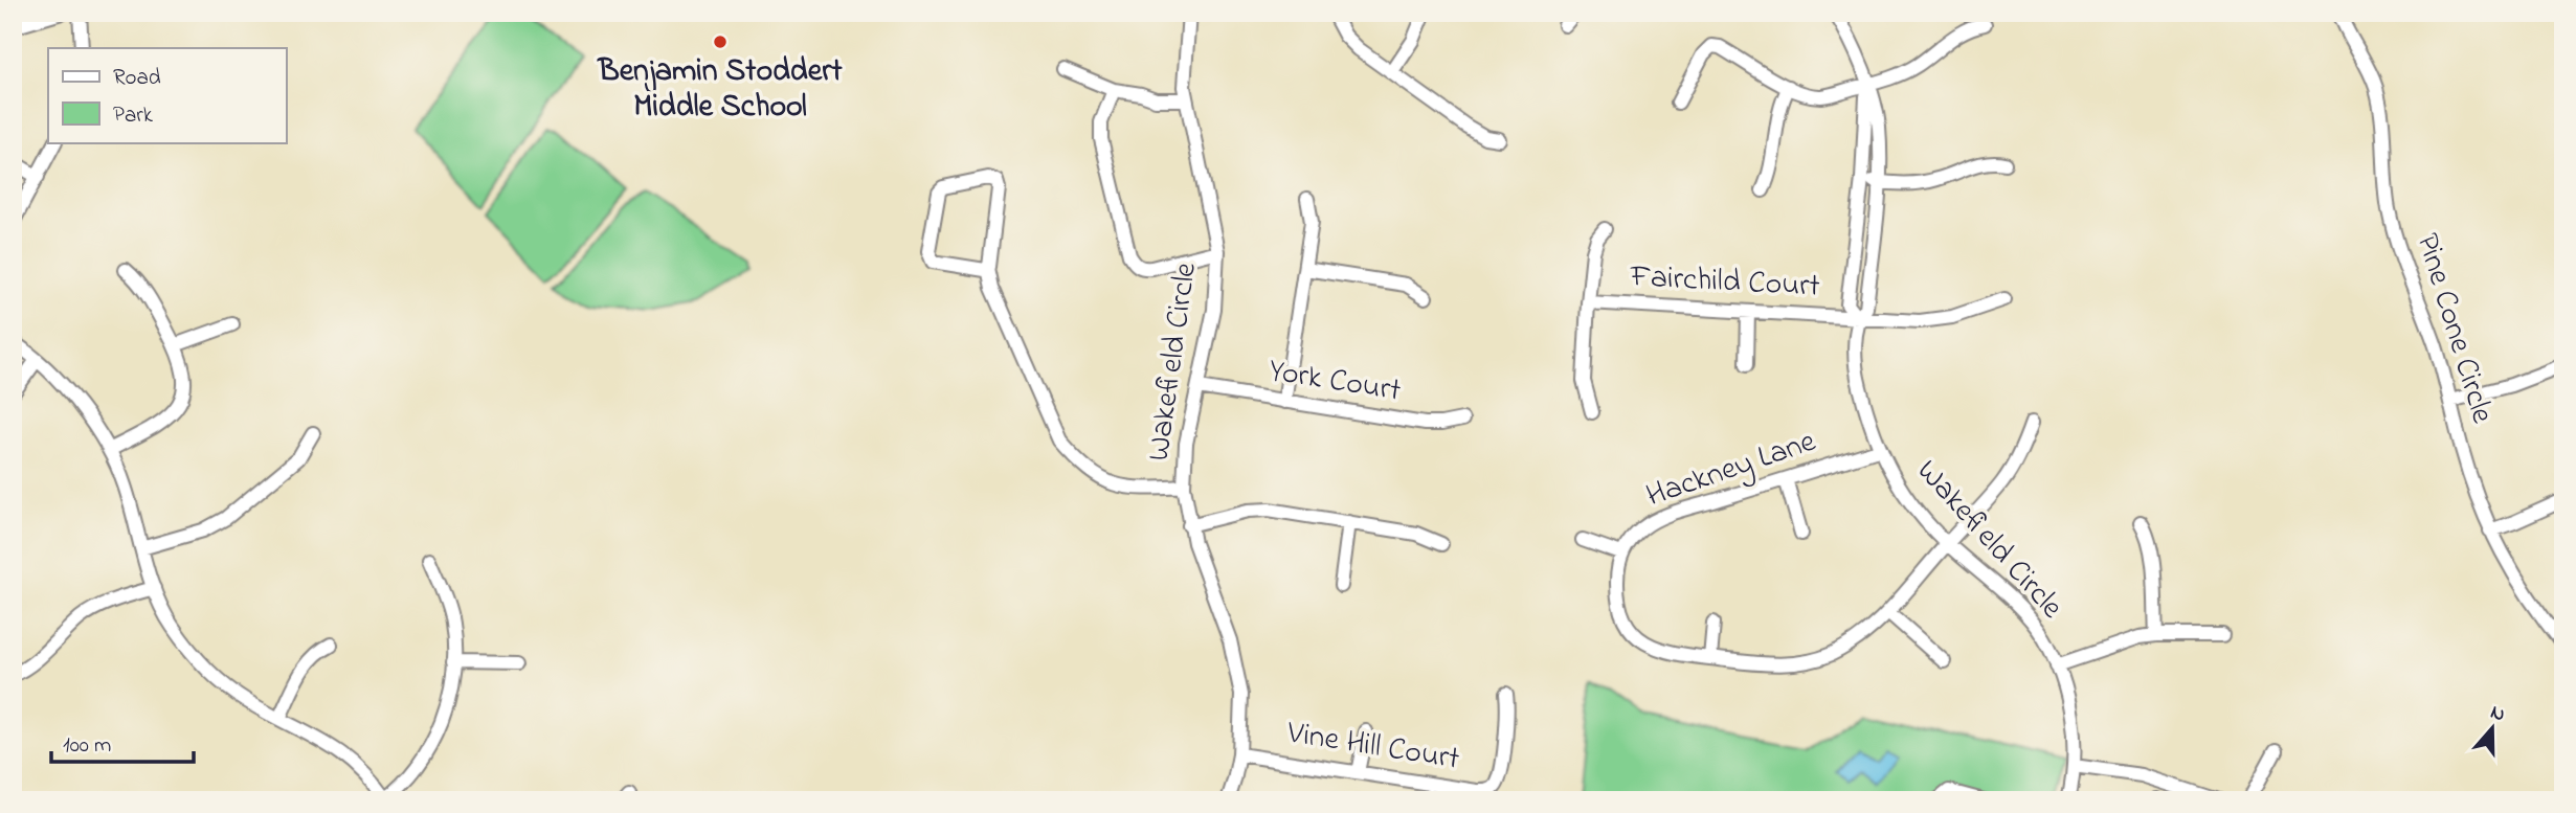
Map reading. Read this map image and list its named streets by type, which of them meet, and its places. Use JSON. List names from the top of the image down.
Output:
{
  "streets": {
    "street": [
      "Fairchild Court",
      "Pine Cone Circle",
      "Wakefield Circle",
      "York Court",
      "Hackney Lane",
      "Vine Hill Court"
    ]
  },
  "crossings": [
    ["Fairchild Court", "Wakefield Circle"],
    ["Wakefield Circle", "York Court"],
    ["Wakefield Circle", "Hackney Lane"],
    ["Wakefield Circle", "Vine Hill Court"]
  ],
  "places": ["Benjamin Stoddert Middle School"],
  "legend": ["Road", "Park"],
  "scale_bar": "100 m",
  "north": "top"
}
